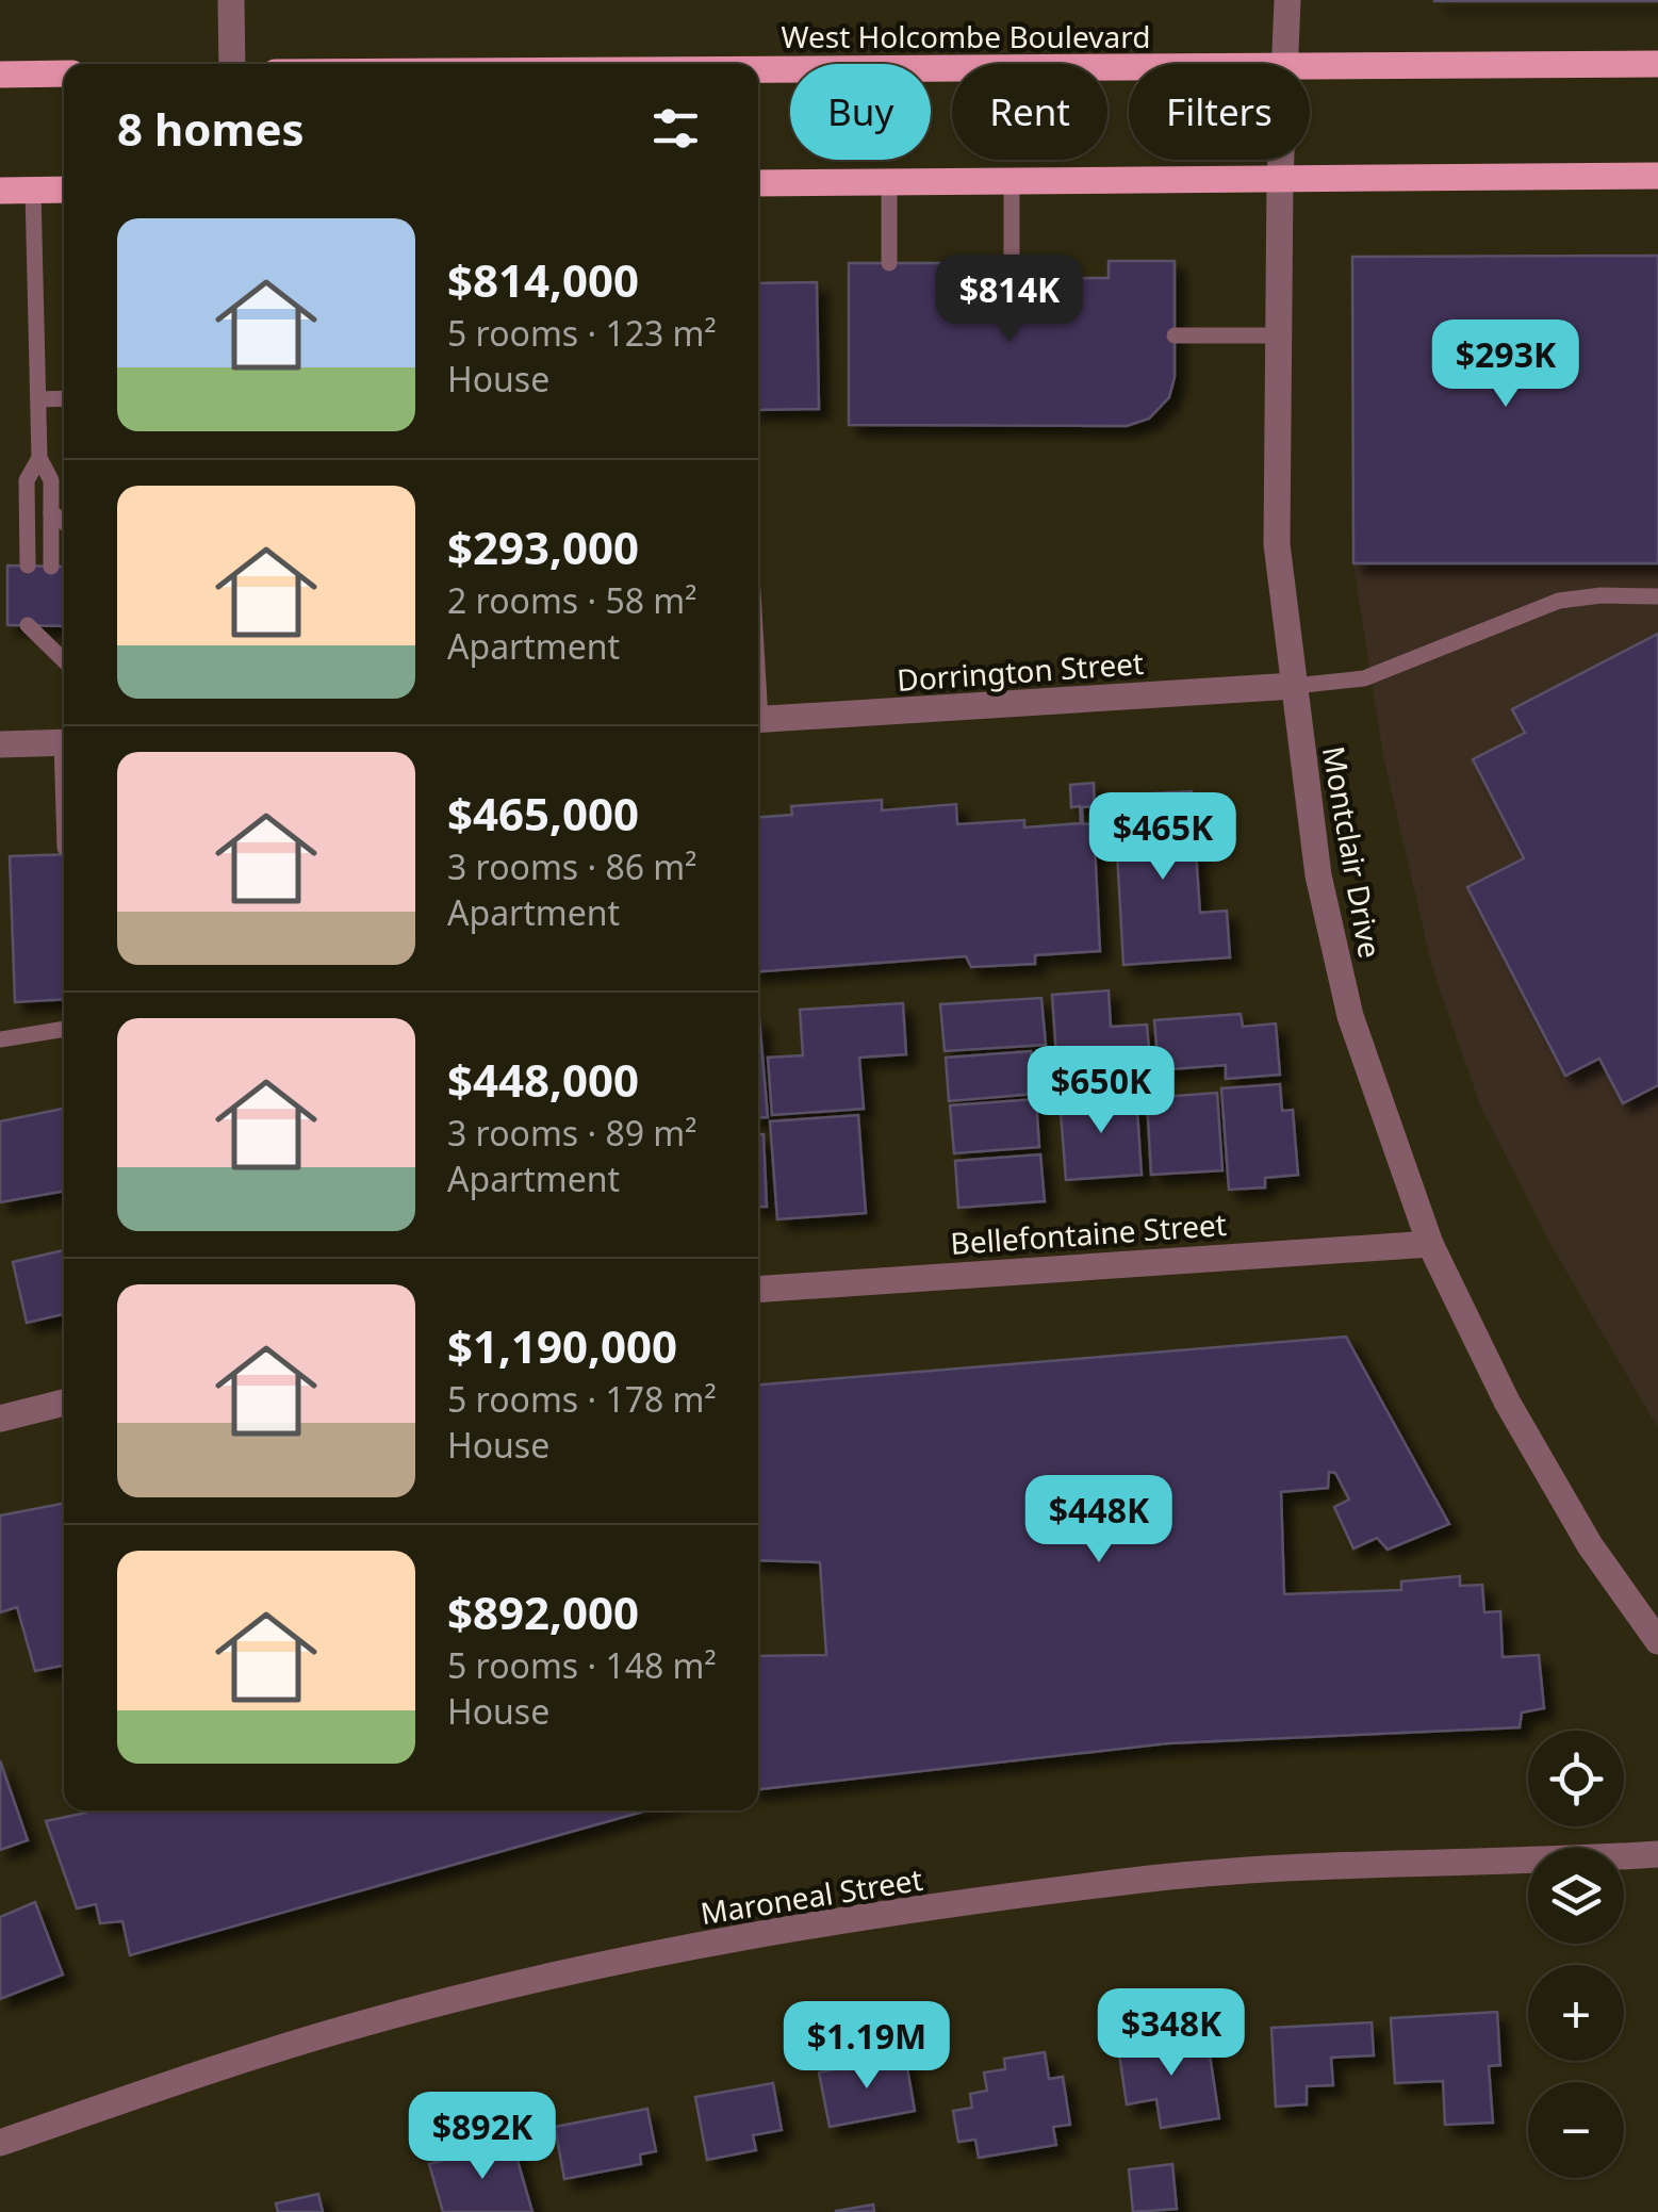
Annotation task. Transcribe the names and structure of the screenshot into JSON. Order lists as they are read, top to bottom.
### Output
{
  "streets": {
    "main road": ["West Holcombe Boulevard"],
    "street": [
      "Dorrington Street",
      "Montclair Drive",
      "Bellefontaine Street",
      "Maroneal Street"
    ]
  },
  "crossings": [
    ["Dorrington Street", "Montclair Drive"],
    ["Montclair Drive", "Bellefontaine Street"]
  ],
  "page": {
    "chip": ["Buy", "Rent", "Filters"],
    "heading": "8 homes",
    "list": [
      {
        "name": "$814,000",
        "note": "5 rooms · 123 m² · House"
      },
      {
        "name": "$293,000",
        "note": "2 rooms · 58 m² · Apartment"
      },
      {
        "name": "$465,000",
        "note": "3 rooms · 86 m² · Apartment"
      },
      {
        "name": "$448,000",
        "note": "3 rooms · 89 m² · Apartment"
      },
      {
        "name": "$1,190,000",
        "note": "5 rooms · 178 m² · House"
      },
      {
        "name": "$892,000",
        "note": "5 rooms · 148 m² · House"
      }
    ],
    "price": [
      "$814K",
      "$293K",
      "$465K",
      "$650K",
      "$448K",
      "$348K",
      "$1.19M",
      "$892K"
    ],
    "map_buttons": ["+", "−"]
  }
}
